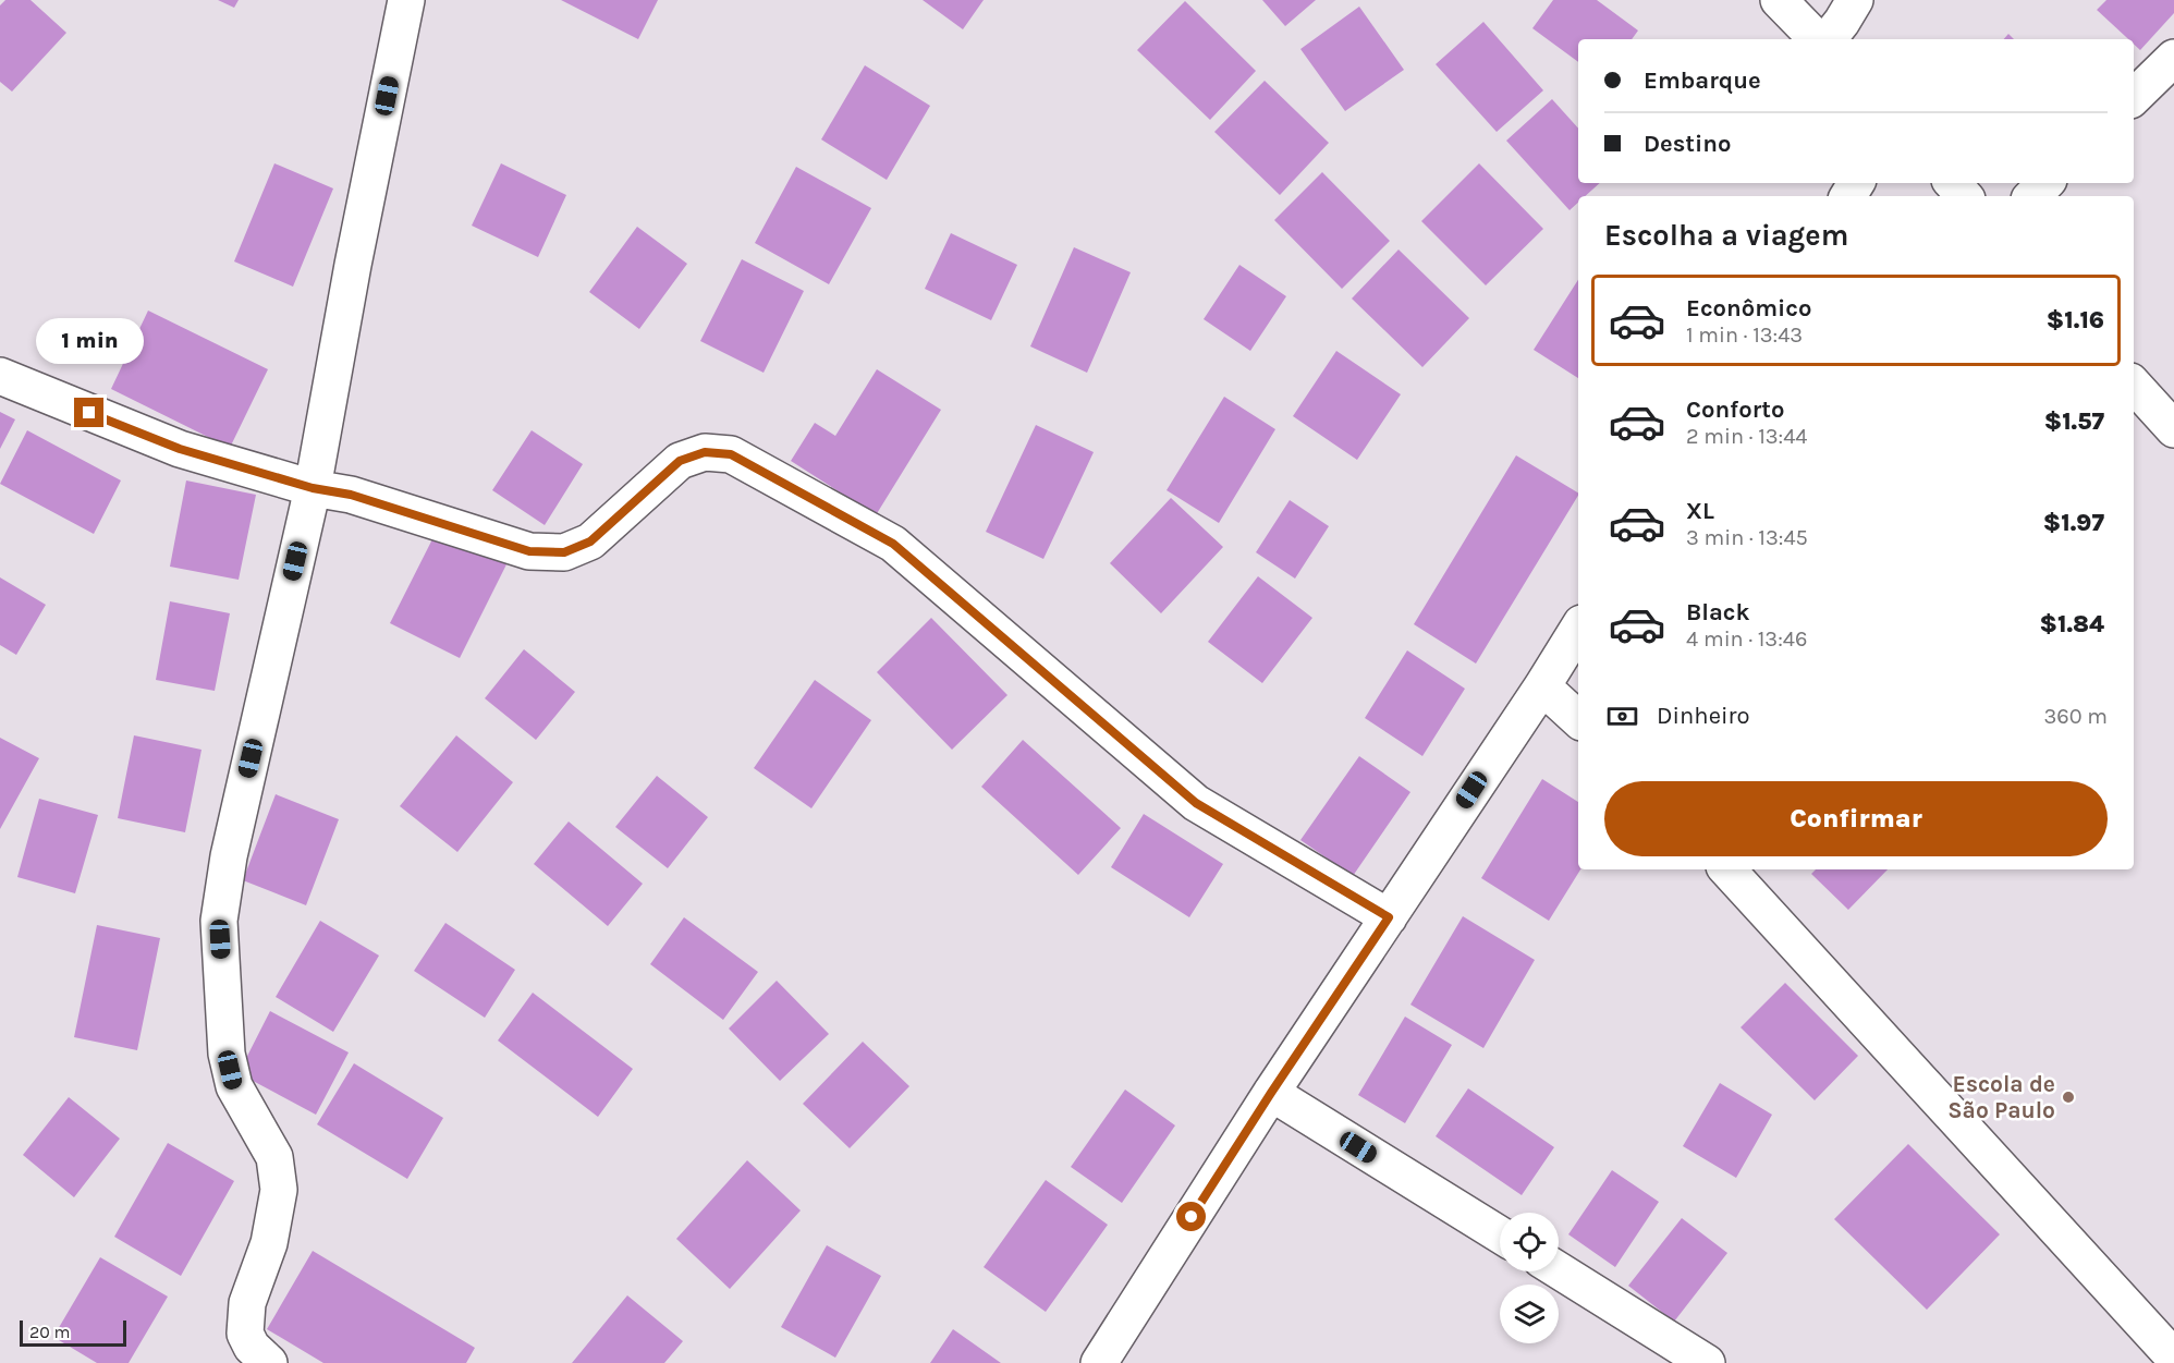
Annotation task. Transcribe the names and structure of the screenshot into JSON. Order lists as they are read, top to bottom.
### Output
{
  "places": ["Escola de São Paulo"],
  "scale_bar": "20 m",
  "page": {
    "banner": ["Embarque", "Destino"],
    "heading": "Escolha a viagem",
    "list": [
      {
        "name": "Econômico",
        "note": "1 min · 13:43",
        "value": "$1.16"
      },
      {
        "name": "Conforto",
        "note": "2 min · 13:44",
        "value": "$1.57"
      },
      {
        "name": "XL",
        "note": "3 min · 13:45",
        "value": "$1.97"
      },
      {
        "name": "Black",
        "note": "4 min · 13:46",
        "value": "$1.84"
      }
    ],
    "bubble": "1 min",
    "pay": ["Dinheiro", "360 m"],
    "buttons": "Confirmar",
    "scale": "20 m"
  }
}
